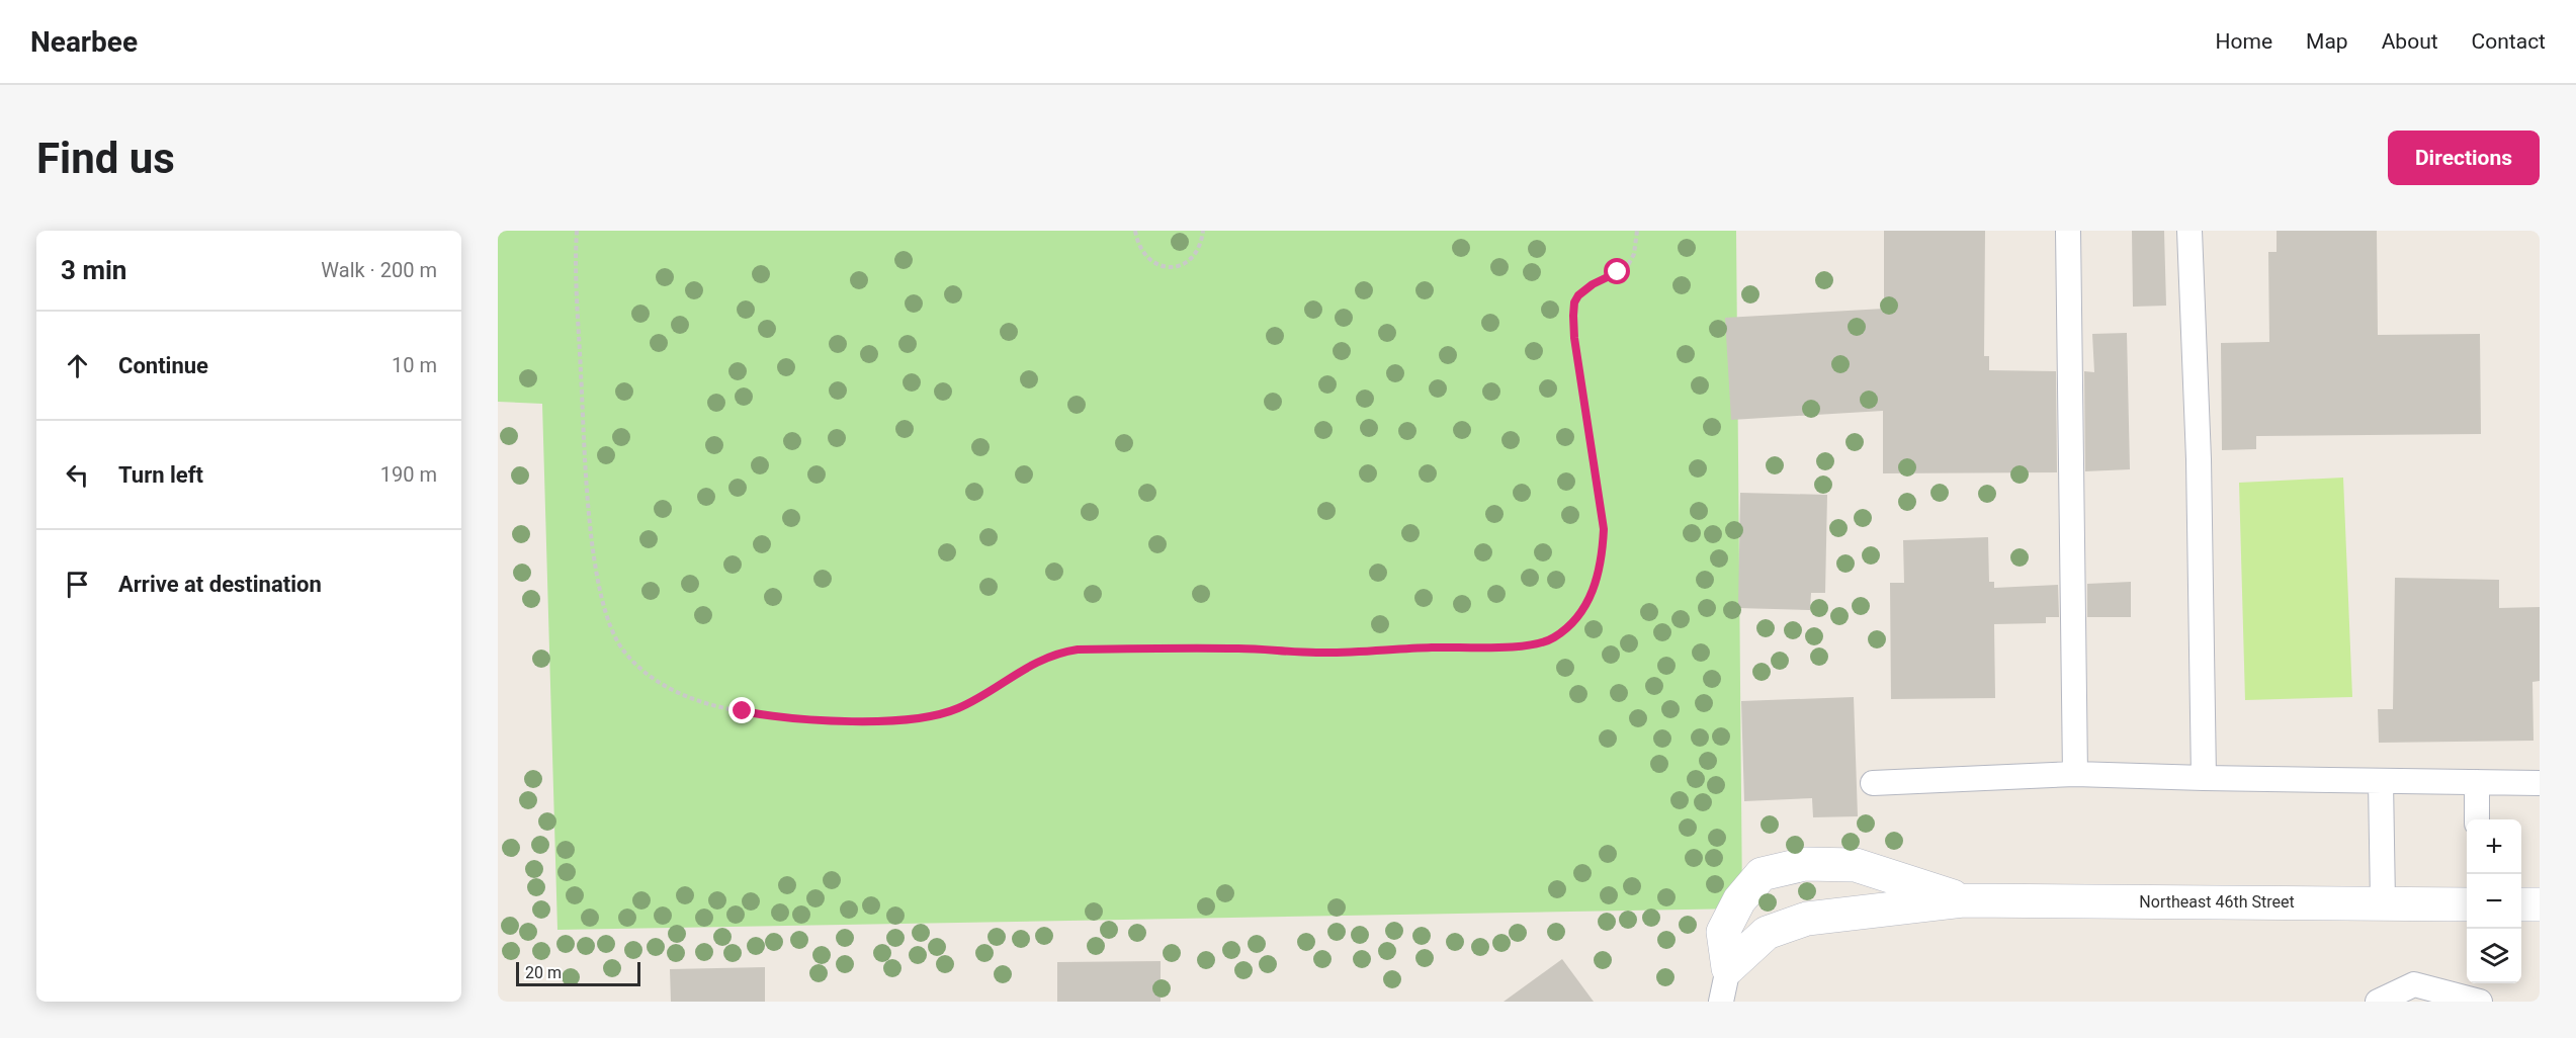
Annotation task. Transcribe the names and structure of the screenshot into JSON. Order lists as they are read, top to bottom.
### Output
{
  "streets": {
    "street": ["Northeast 46th Street"]
  },
  "scale_bar": "20 m",
  "page": {
    "header": "Nearbee",
    "nav": [
      "Home",
      "Map",
      "About",
      "Contact"
    ],
    "buttons": "Directions",
    "title": "Find us",
    "heading": ["3 min", "Walk · 200 m"],
    "list": [
      ["Continue", "10 m"],
      ["Turn left", "190 m"],
      "Arrive at destination"
    ],
    "map_buttons": ["+", "−"],
    "scale": "20 m"
  }
}
